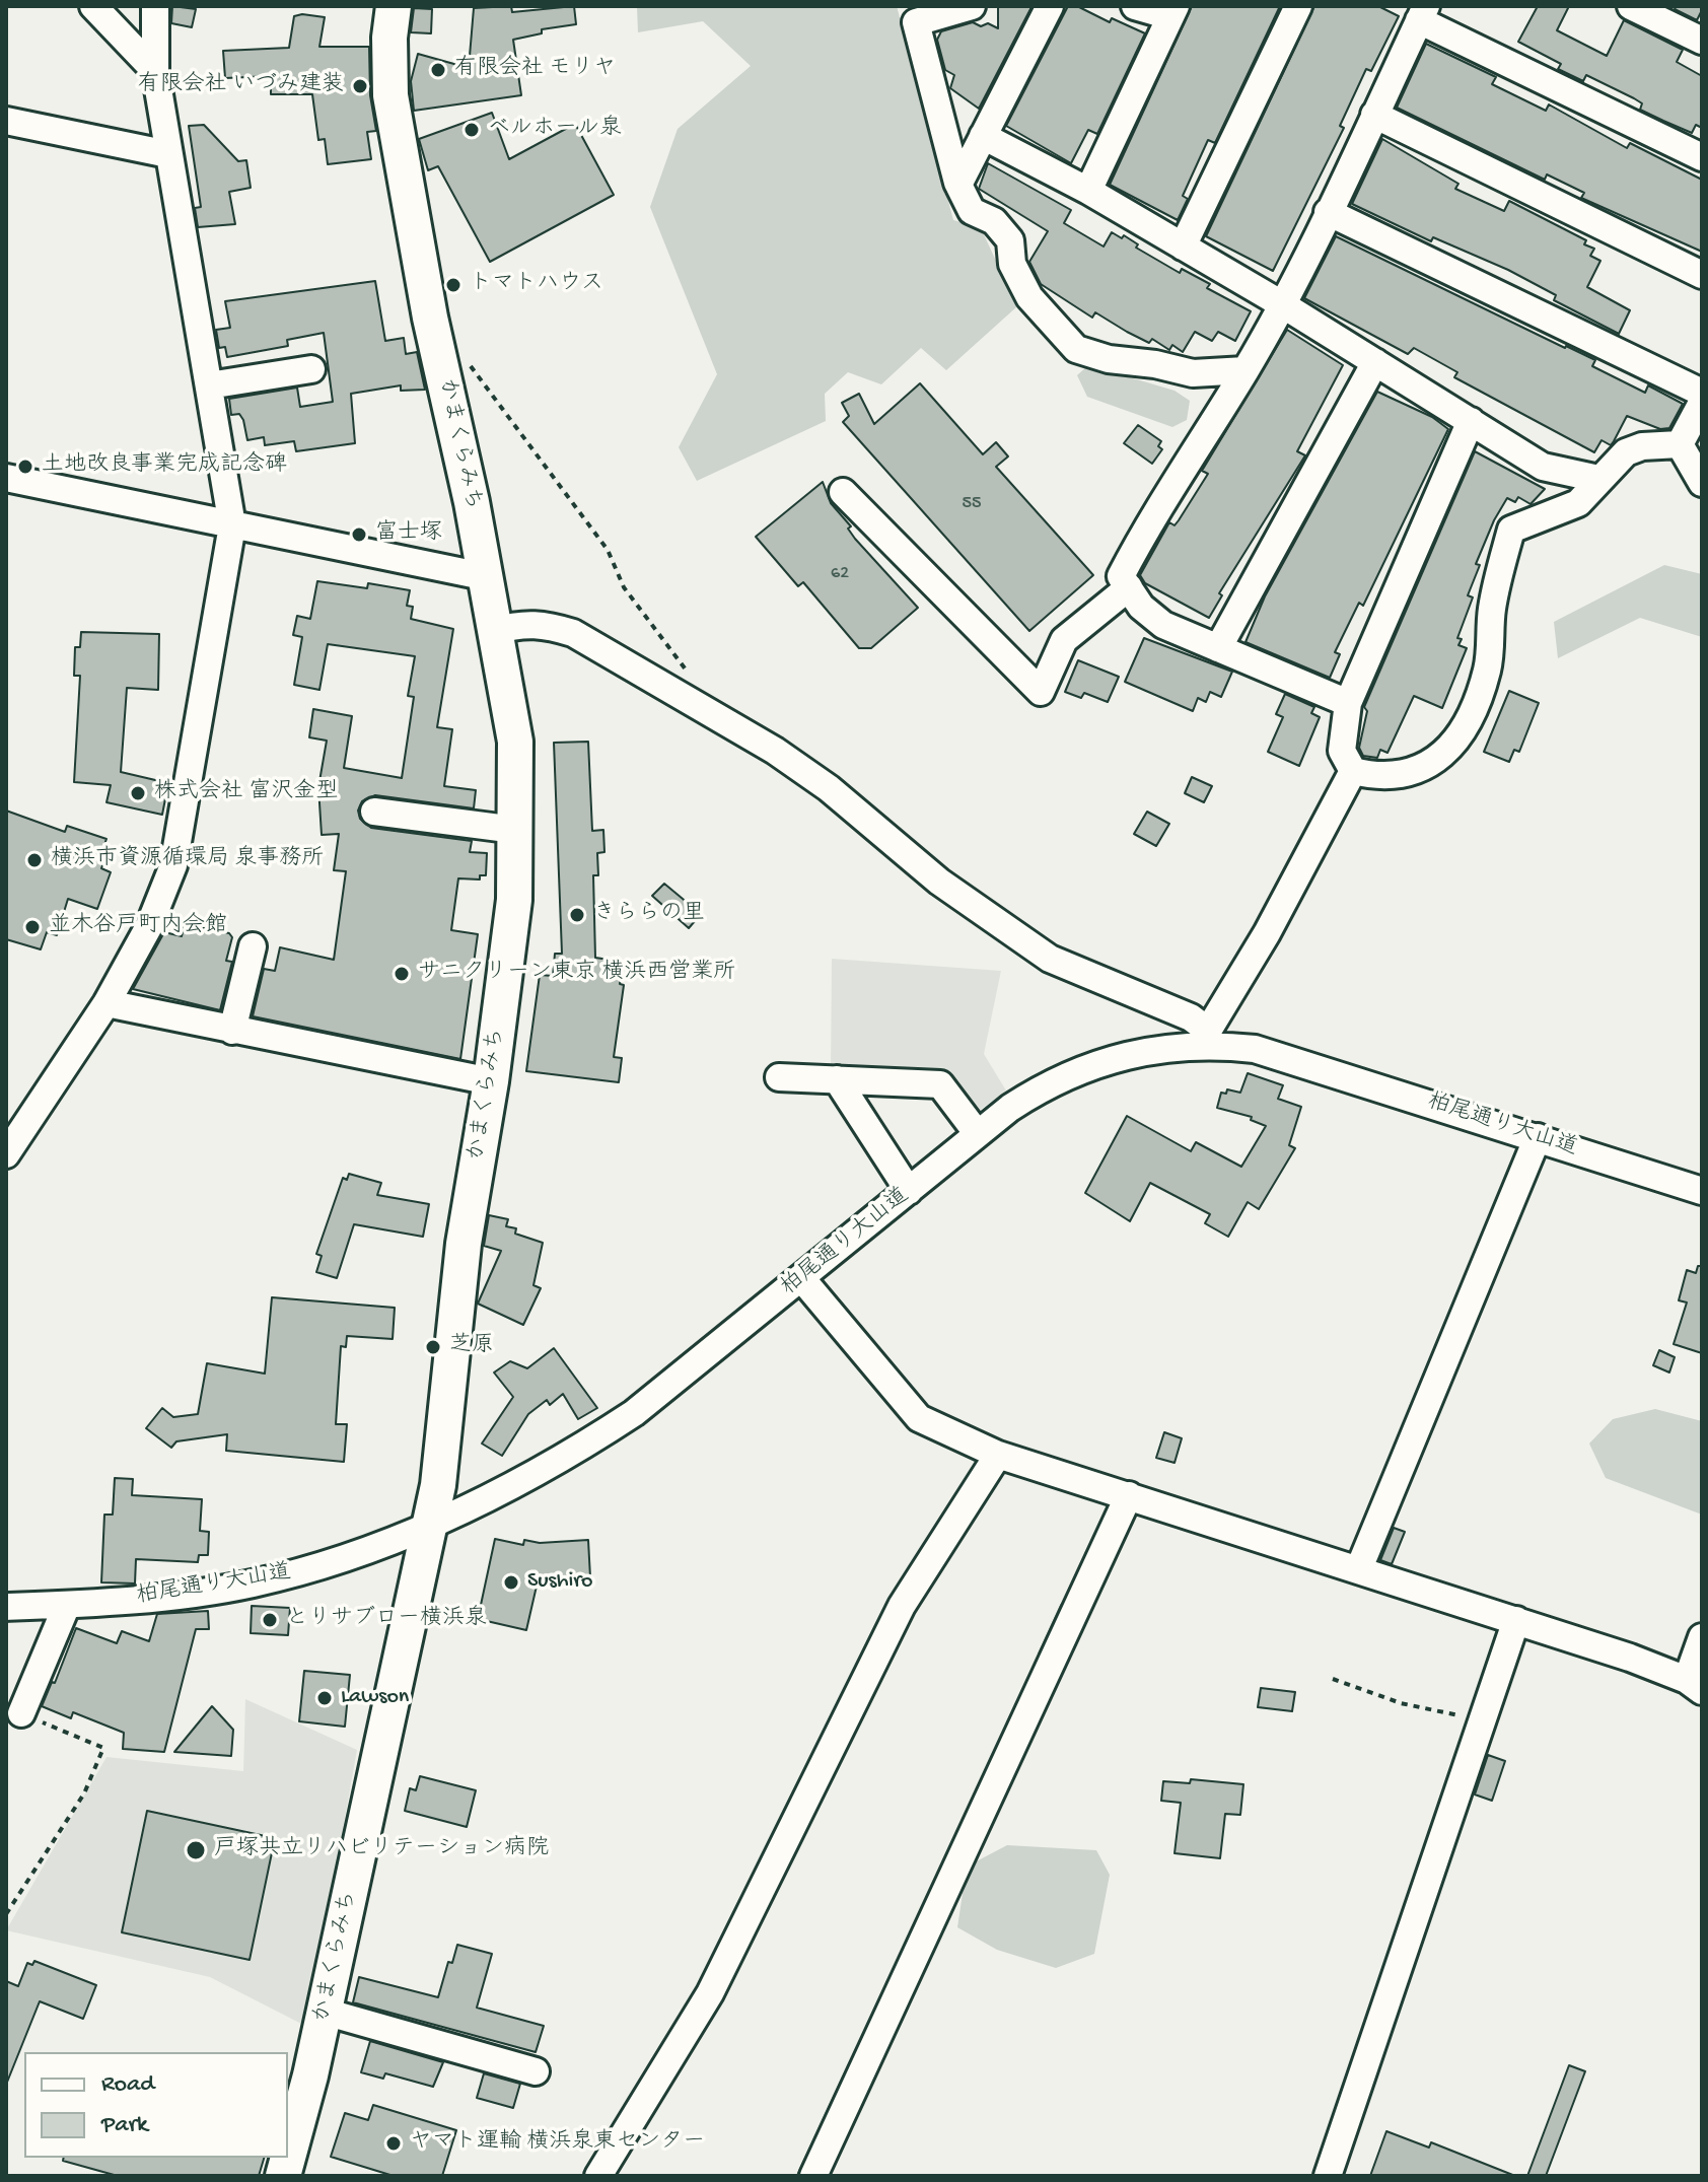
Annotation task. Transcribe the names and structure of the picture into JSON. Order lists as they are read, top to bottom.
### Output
{
  "streets": {
    "main road": ["かまくらみち"],
    "street": ["柏尾通り大山道"]
  },
  "crossings": [
    ["かまくらみち", "柏尾通り大山道"]
  ],
  "places": [
    "有限会社 モリヤ",
    "有限会社 いづみ建装",
    "ベルホール泉",
    "トマトハウス",
    "土地改良事業完成記念碑",
    "富士塚",
    "株式会社 富沢金型",
    "横浜市資源循環局 泉事務所",
    "きららの里",
    "並木谷戸町内会館",
    "サニクリーン東京 横浜西営業所",
    "芝原",
    "Sushiro",
    "とりサブロー横浜泉",
    "Lawson",
    "戸塚共立リハビリテーション病院",
    "ヤマト運輸 横浜泉東センター"
  ],
  "house_numbers": ["55", "62"],
  "legend": ["Road", "Park"]
}
